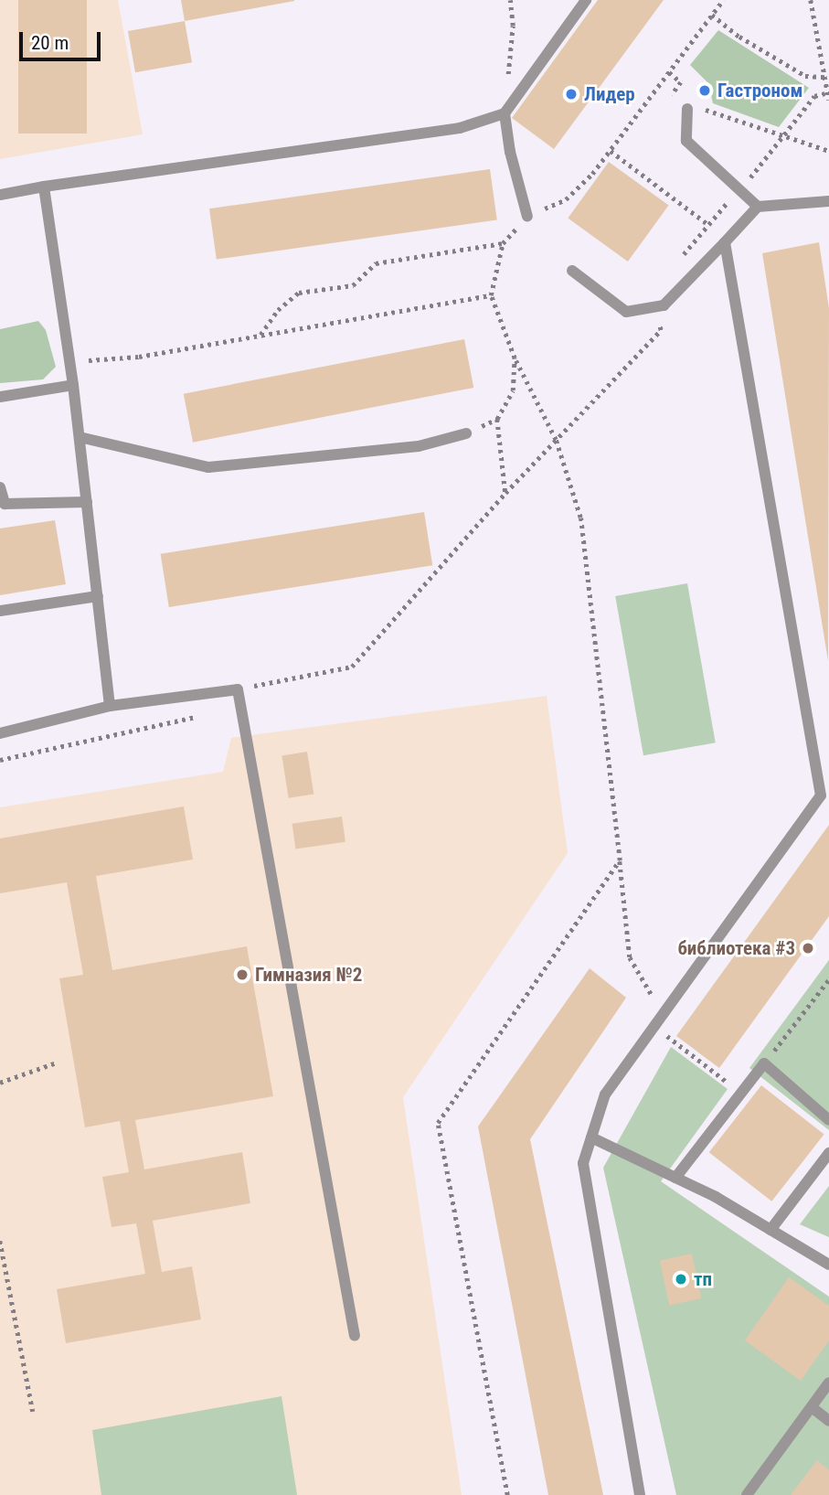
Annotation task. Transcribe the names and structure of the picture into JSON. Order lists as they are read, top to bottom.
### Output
{
  "places": [
    "Гастроном",
    "Лидер",
    "библиотека #3",
    "Гимназия №2",
    "тп"
  ],
  "scale_bar": "20 m"
}
